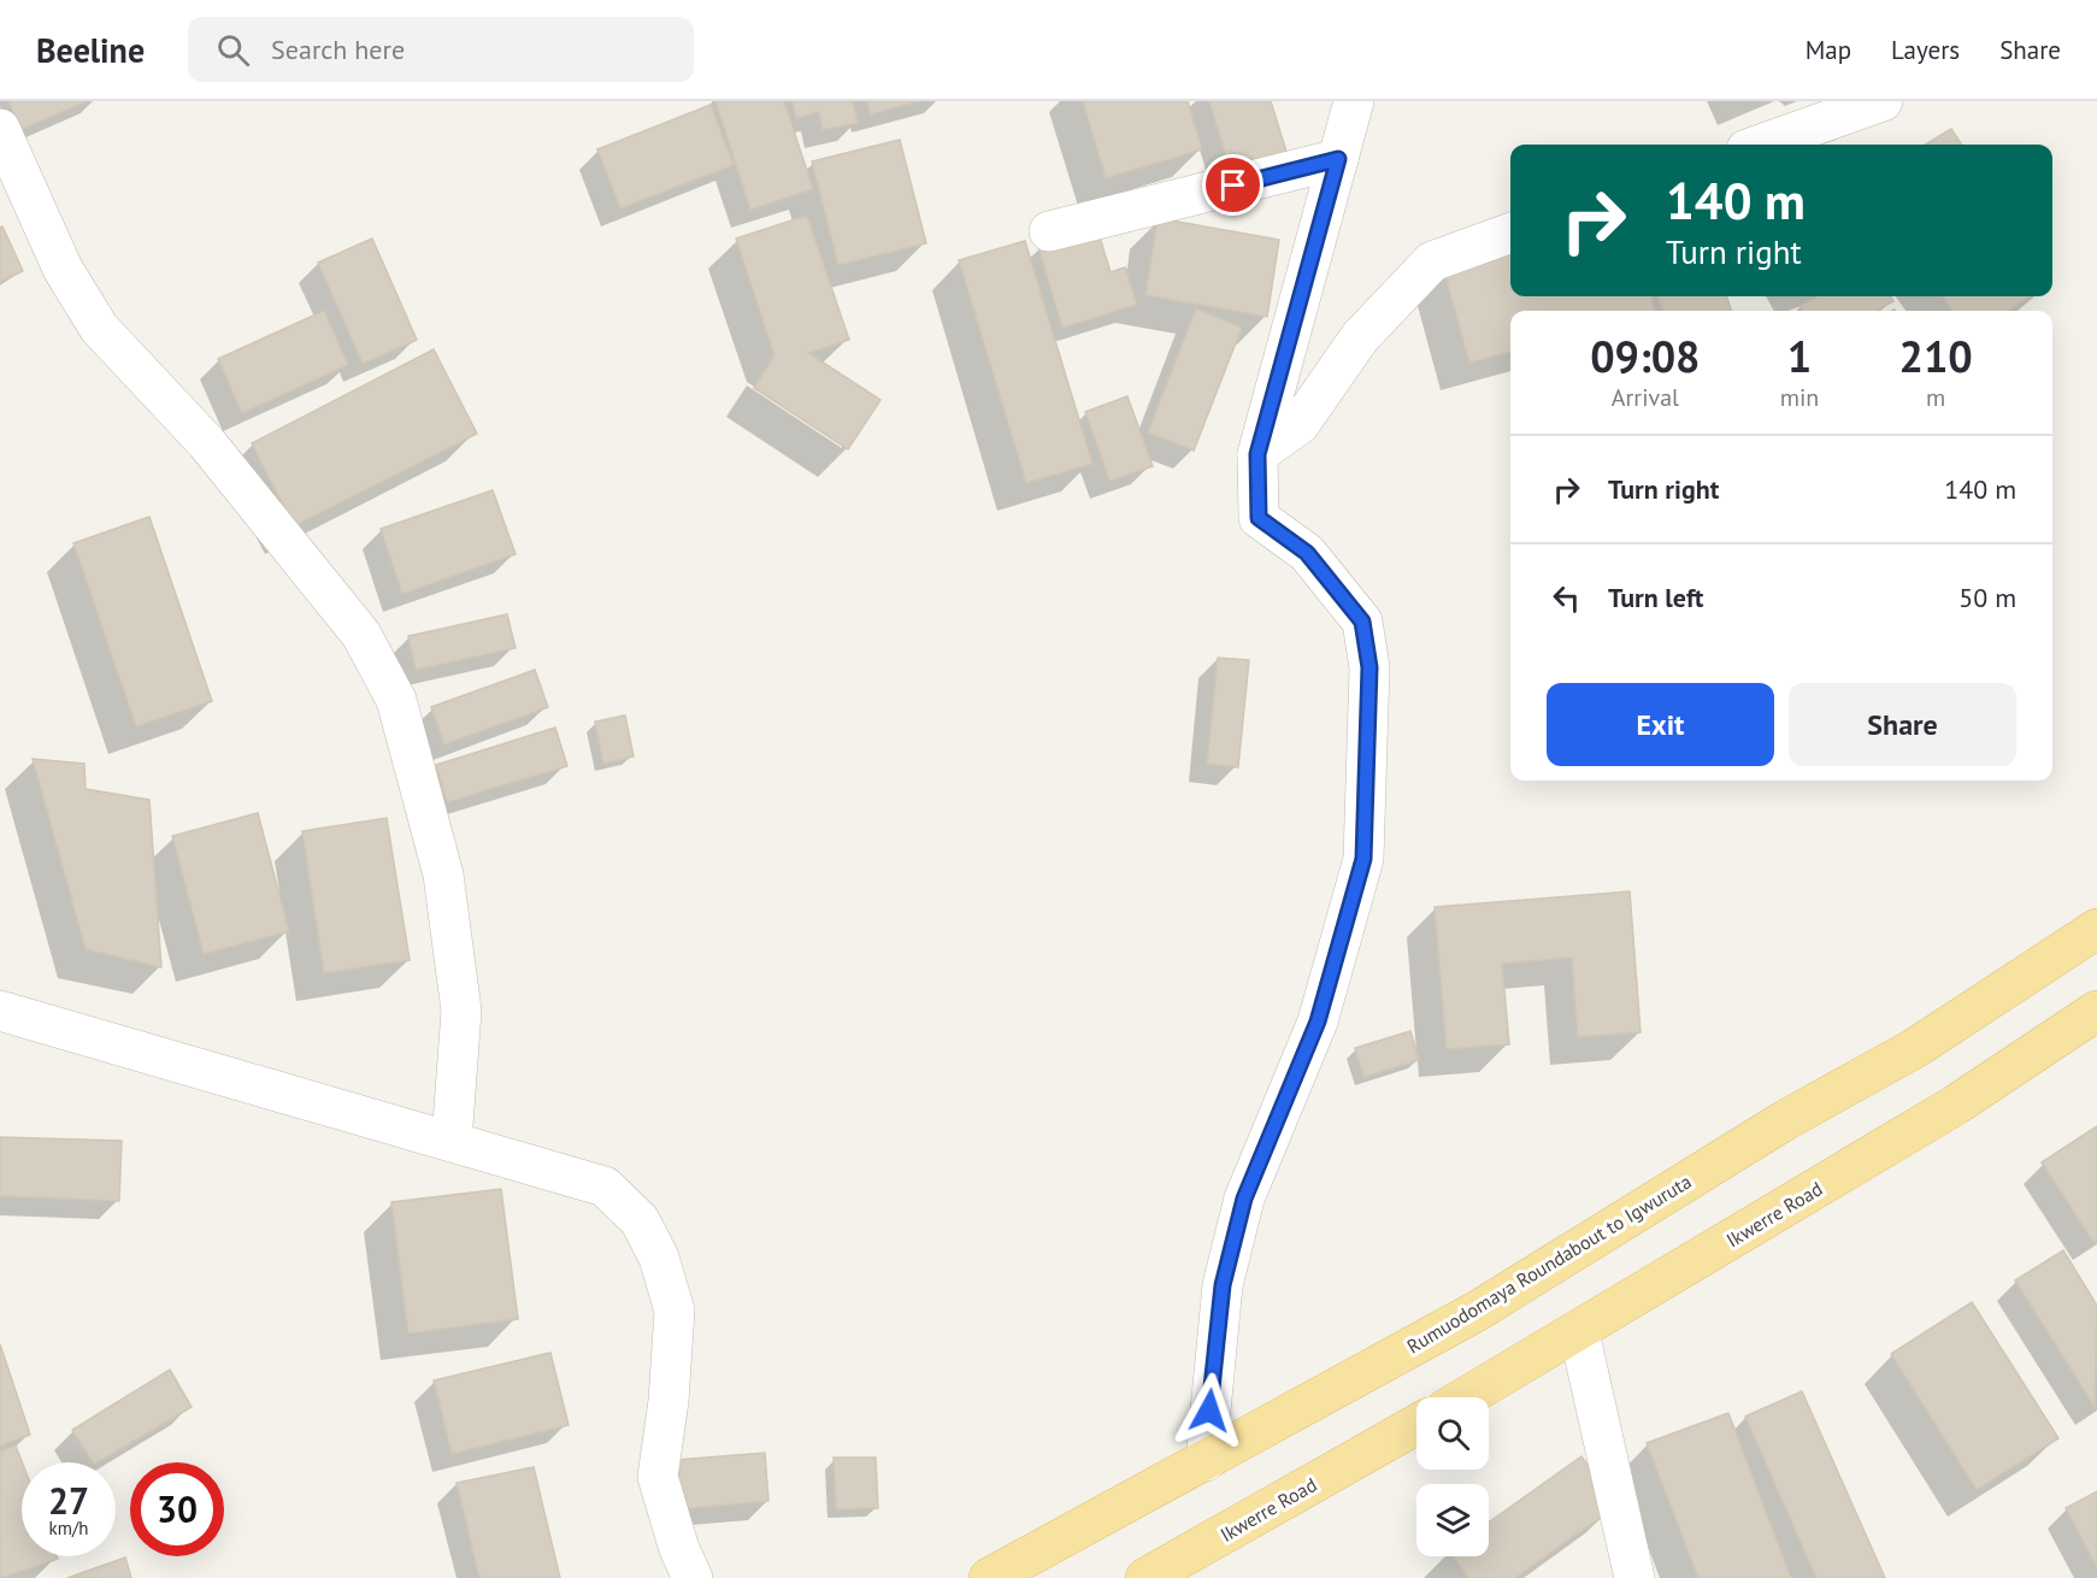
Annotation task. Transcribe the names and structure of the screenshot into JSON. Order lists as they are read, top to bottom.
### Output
{
  "streets": {
    "main road": ["Ikwerre Road", "Rumuodomaya Roundabout to Igwuruta"]
  },
  "page": {
    "header": "Beeline",
    "search": "Search here",
    "nav": ["Map", "Layers", "Share"],
    "turn": ["140 m", "Turn right"],
    "eta": [
      "09:08",
      "Arrival",
      "1",
      "min",
      "210",
      "m"
    ],
    "list": [
      {
        "name": "Turn right",
        "value": "140 m"
      },
      {
        "name": "Turn left",
        "value": "50 m"
      }
    ],
    "buttons": ["Exit", "Share"],
    "speed": "27 km/h",
    "limit": "30"
  }
}
